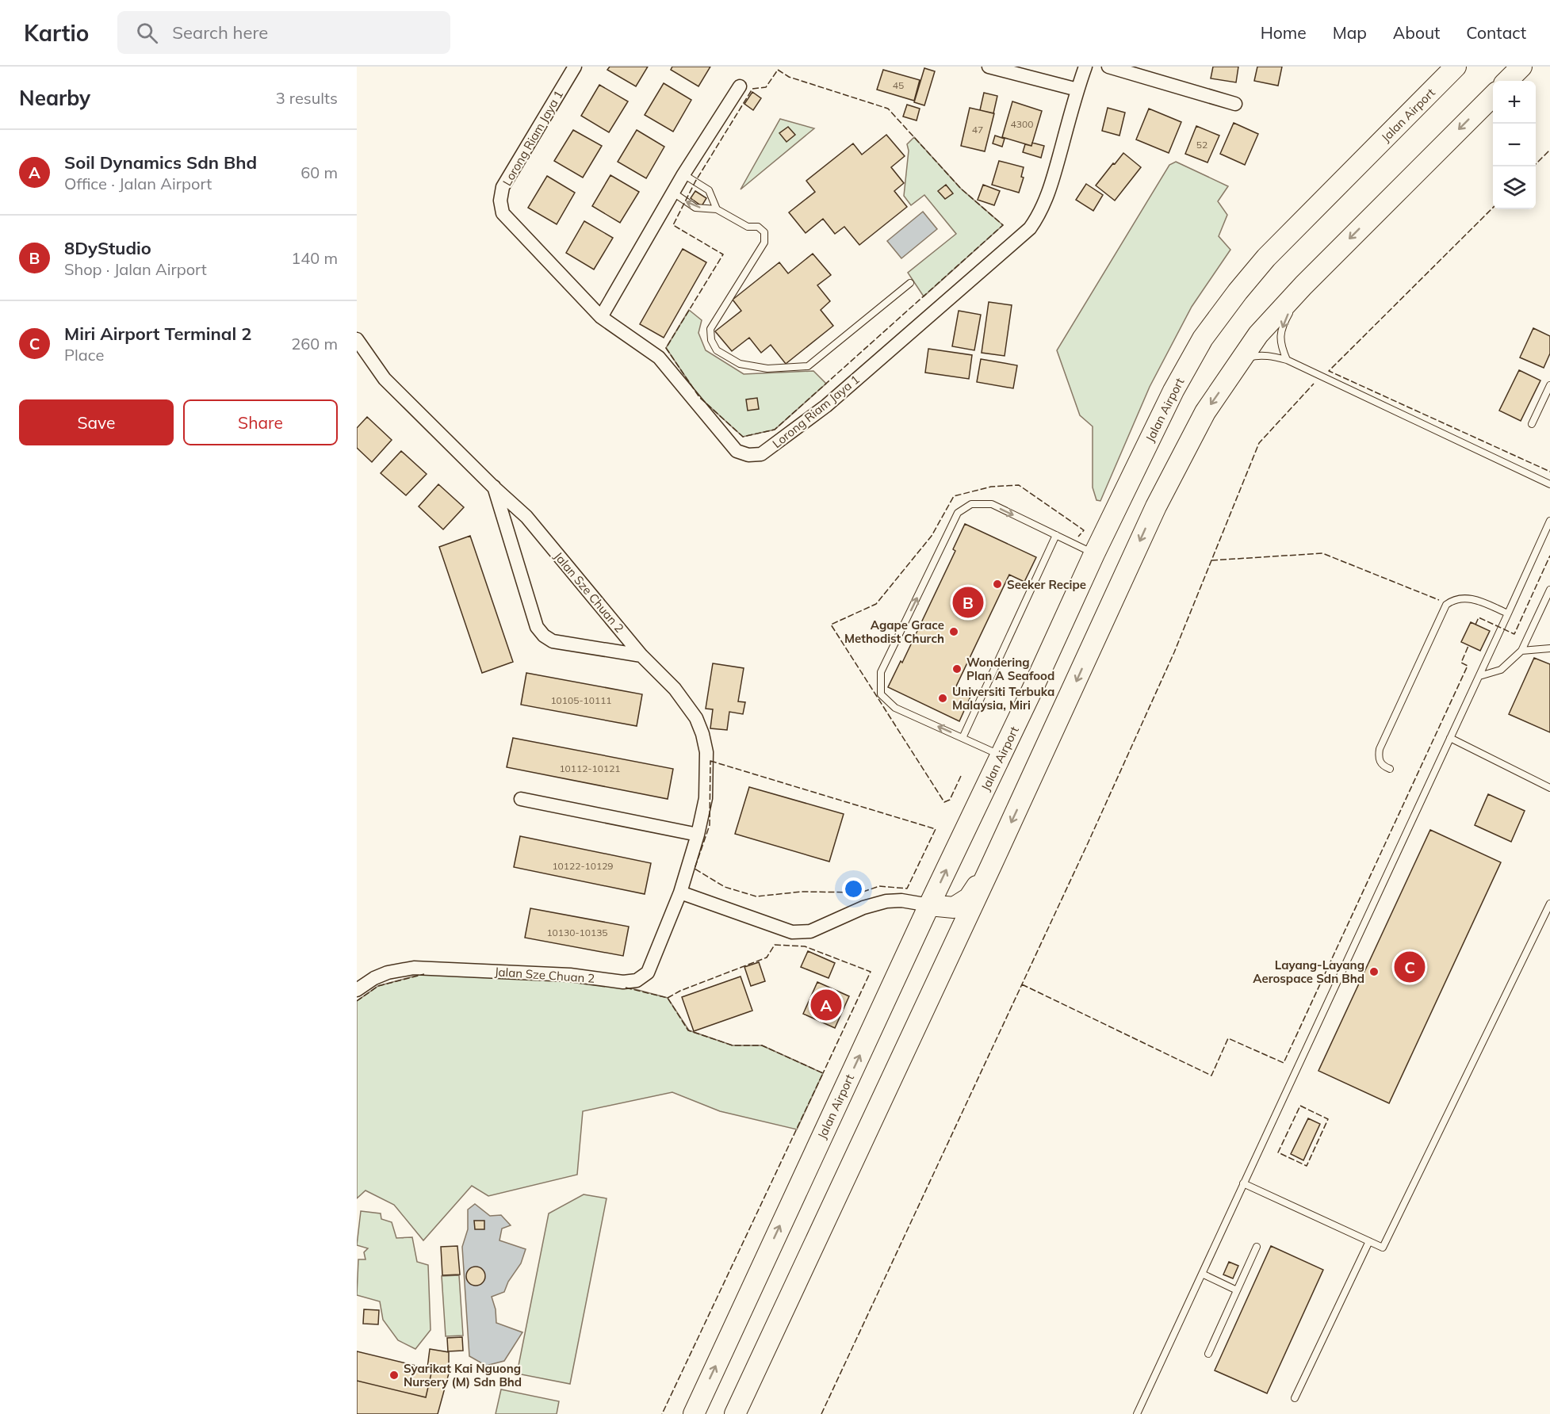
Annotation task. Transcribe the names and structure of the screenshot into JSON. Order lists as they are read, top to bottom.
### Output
{
  "streets": {
    "main road": ["Jalan Airport"],
    "street": ["Lorong Riam Jaya 1", "Jalan Sze Chuan 2"]
  },
  "places": [
    "Seeker Recipe",
    "Agape Grace Methodist Church",
    "Wondering Plan A Seafood",
    "Universiti Terbuka Malaysia, Miri",
    "Layang-Layang Aerospace Sdn Bhd",
    "Syarikat Kai Nguong Nursery (M) Sdn Bhd"
  ],
  "house_numbers": [
    "45",
    "4300",
    "47",
    "52",
    "10105-10111",
    "10112-10121",
    "10122-10129",
    "10130-10135"
  ],
  "page": {
    "header": "Kartio",
    "search": "Search here",
    "nav": [
      "Home",
      "Map",
      "About",
      "Contact"
    ],
    "heading": ["Nearby", "3 results"],
    "map_buttons": ["+", "−"],
    "list": [
      {
        "mark": "A",
        "name": "Soil Dynamics Sdn Bhd",
        "note": "Office · Jalan Airport",
        "value": "60 m"
      },
      {
        "mark": "B",
        "name": "8DyStudio",
        "note": "Shop · Jalan Airport",
        "value": "140 m"
      },
      {
        "mark": "C",
        "name": "Miri Airport Terminal 2",
        "note": "Place",
        "value": "260 m"
      }
    ],
    "buttons": ["Save", "Share"],
    "pins": ["B", "C", "A"]
  }
}
